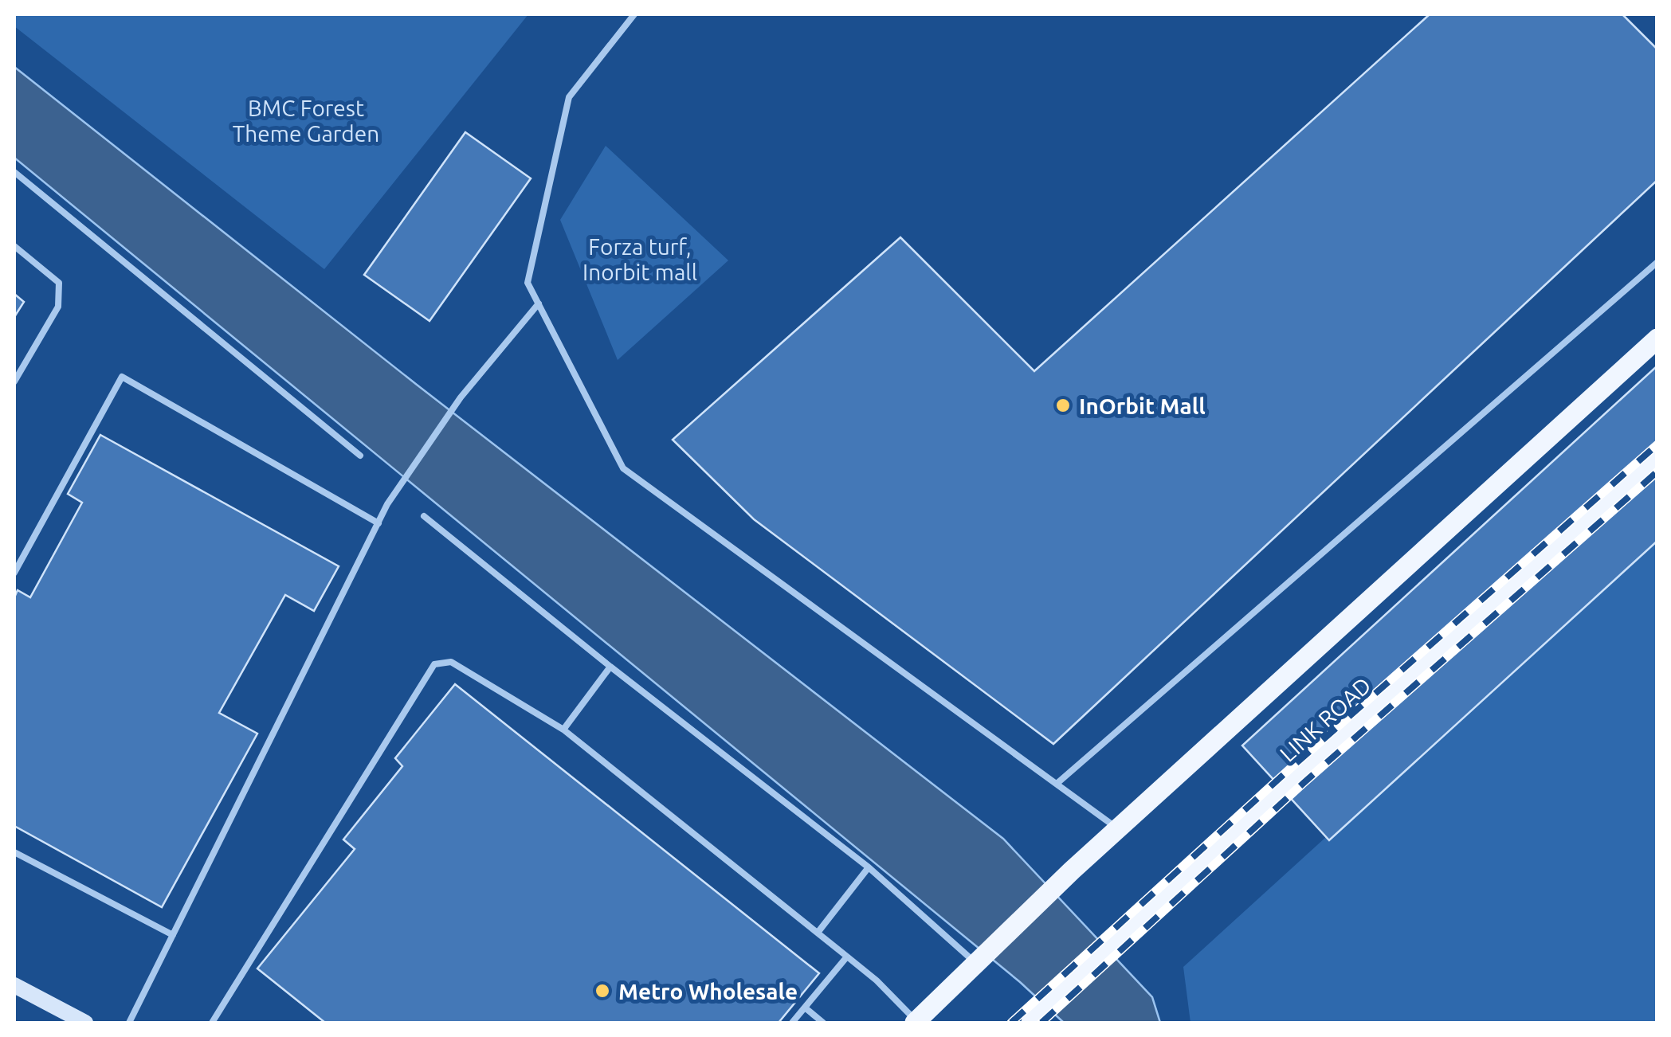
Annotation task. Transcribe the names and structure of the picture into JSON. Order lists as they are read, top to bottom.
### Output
{
  "streets": {
    "main road": ["LINK ROAD"]
  },
  "parks": ["BMC Forest Theme Garden", "Forza turf, Inorbit mall"],
  "places": ["InOrbit Mall", "Metro Wholesale"]
}
